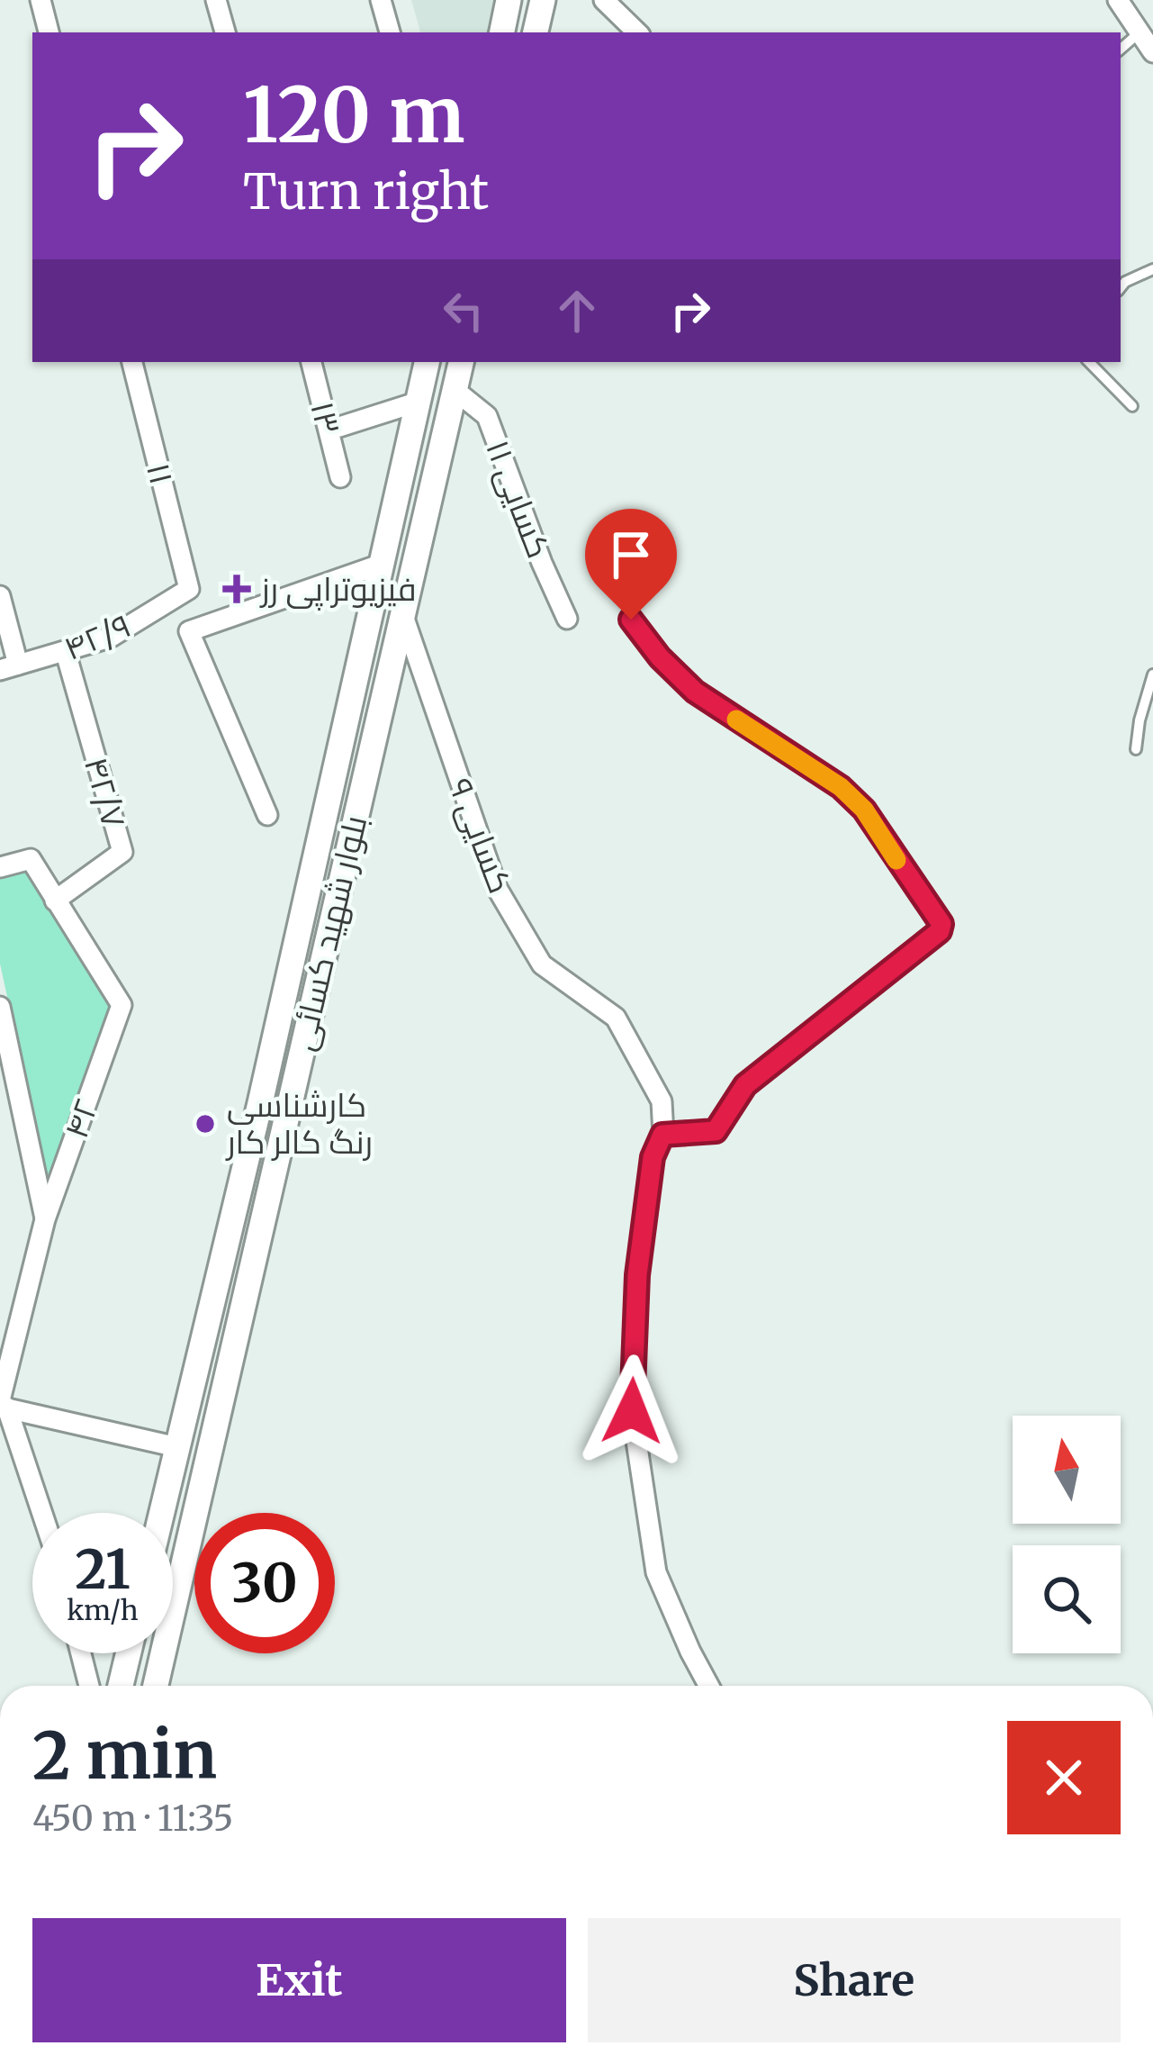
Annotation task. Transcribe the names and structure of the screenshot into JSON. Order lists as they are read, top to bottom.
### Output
{
  "streets": {
    "main road": ["بلوار شهید کسائی"],
    "street": [
      "۱۳",
      "۱۱",
      "۱۱ کسایی",
      "۴۲/۹",
      "۴۲/۷",
      "۹ کسایی",
      "۴۲"
    ]
  },
  "crossings": [
    ["۱۱", "۴۲/۹"],
    ["۱۱ کسایی", "بلوار شهید کسائی"],
    ["۴۲/۹", "۴۲/۷"],
    ["۴۲/۷", "۴۲"],
    ["۹ کسایی", "بلوار شهید کسائی"]
  ],
  "places": {
    "health": ["فیزیوتراپی رز"],
    "other": ["کارشناسی رنگ کالر کار"]
  },
  "north": "top",
  "page": {
    "turn": ["120 m", "Turn right"],
    "speed": "21 km/h",
    "limit": "30",
    "heading": ["2 min", "450 m · 11:35"],
    "buttons": ["Exit", "Share"]
  }
}
